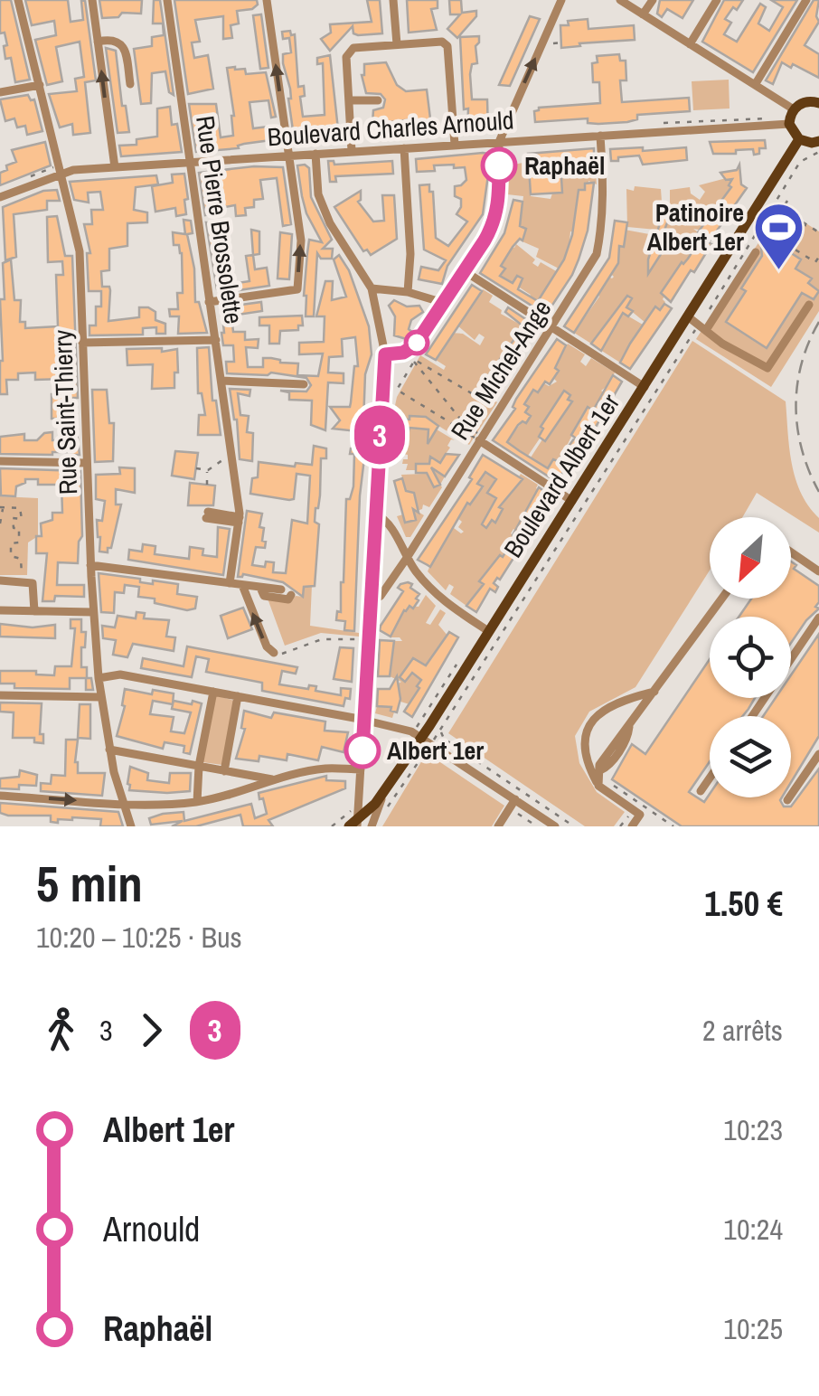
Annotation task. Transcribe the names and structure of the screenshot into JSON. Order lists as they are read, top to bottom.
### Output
{
  "streets": {
    "main road": ["Boulevard Albert 1er"],
    "street": [
      "Boulevard Charles Arnould",
      "Rue Pierre Brossolette",
      "Rue Michel-Ange",
      "Rue Saint-Thierry"
    ]
  },
  "crossings": [
    ["Boulevard Charles Arnould", "Rue Pierre Brossolette"],
    ["Boulevard Charles Arnould", "Rue Michel-Ange"],
    ["Boulevard Charles Arnould", "Rue Saint-Thierry"]
  ],
  "places": {
    "other": ["Raphaël", "Albert 1er"],
    "sports": ["Patinoire Albert 1er"]
  },
  "lines": ["bus line 3"],
  "north": "bottom left",
  "page": {
    "on_map": "3",
    "heading": ["5 min", "10:20 – 10:25 · Bus", "1.50 €"],
    "legs": ["3", "3", "2 arrêts"],
    "list": [
      {
        "name": "Albert 1er",
        "value": "10:23"
      },
      {
        "name": "Arnould",
        "value": "10:24"
      },
      {
        "name": "Raphaël",
        "value": "10:25"
      }
    ]
  }
}
